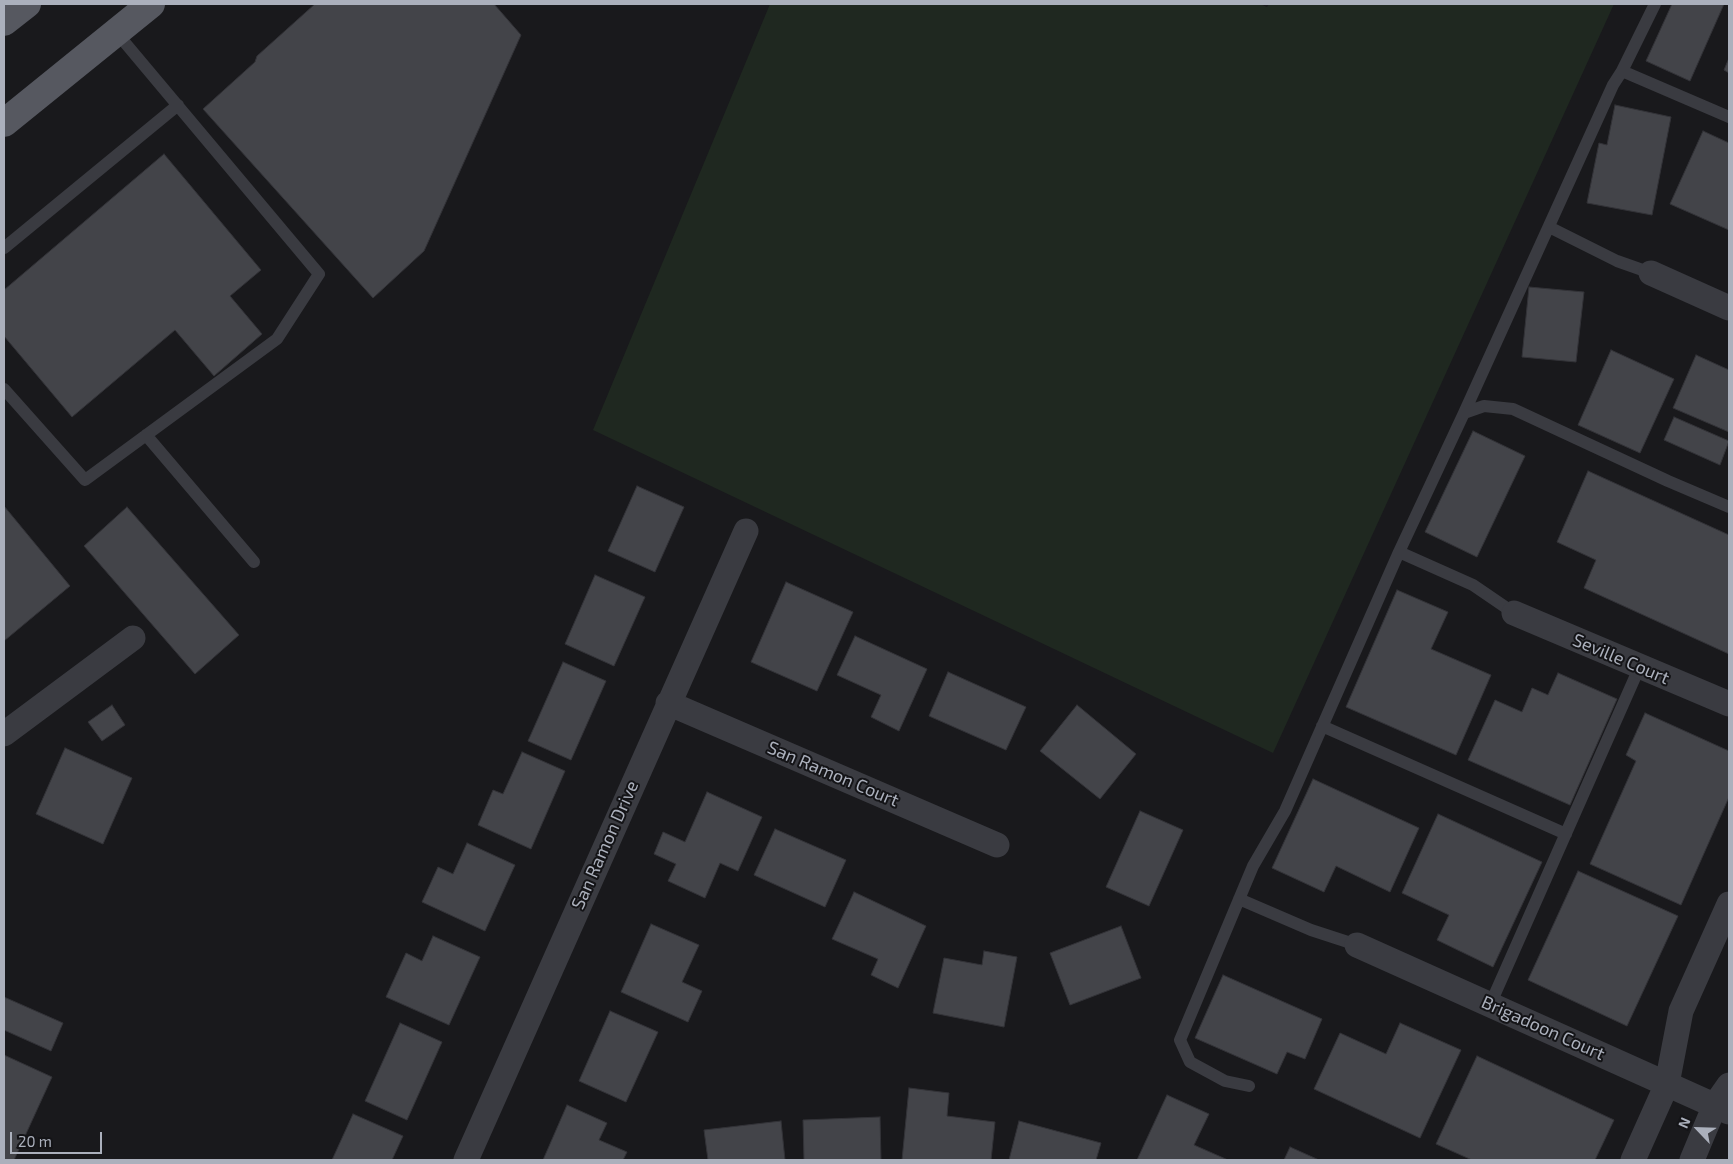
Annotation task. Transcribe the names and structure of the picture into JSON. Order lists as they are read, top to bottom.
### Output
{
  "streets": {
    "street": [
      "Seville Court",
      "San Ramon Court",
      "San Ramon Drive",
      "Brigadoon Court"
    ]
  },
  "crossings": [
    ["San Ramon Court", "San Ramon Drive"]
  ],
  "scale_bar": "20 m",
  "north": "top left"
}
